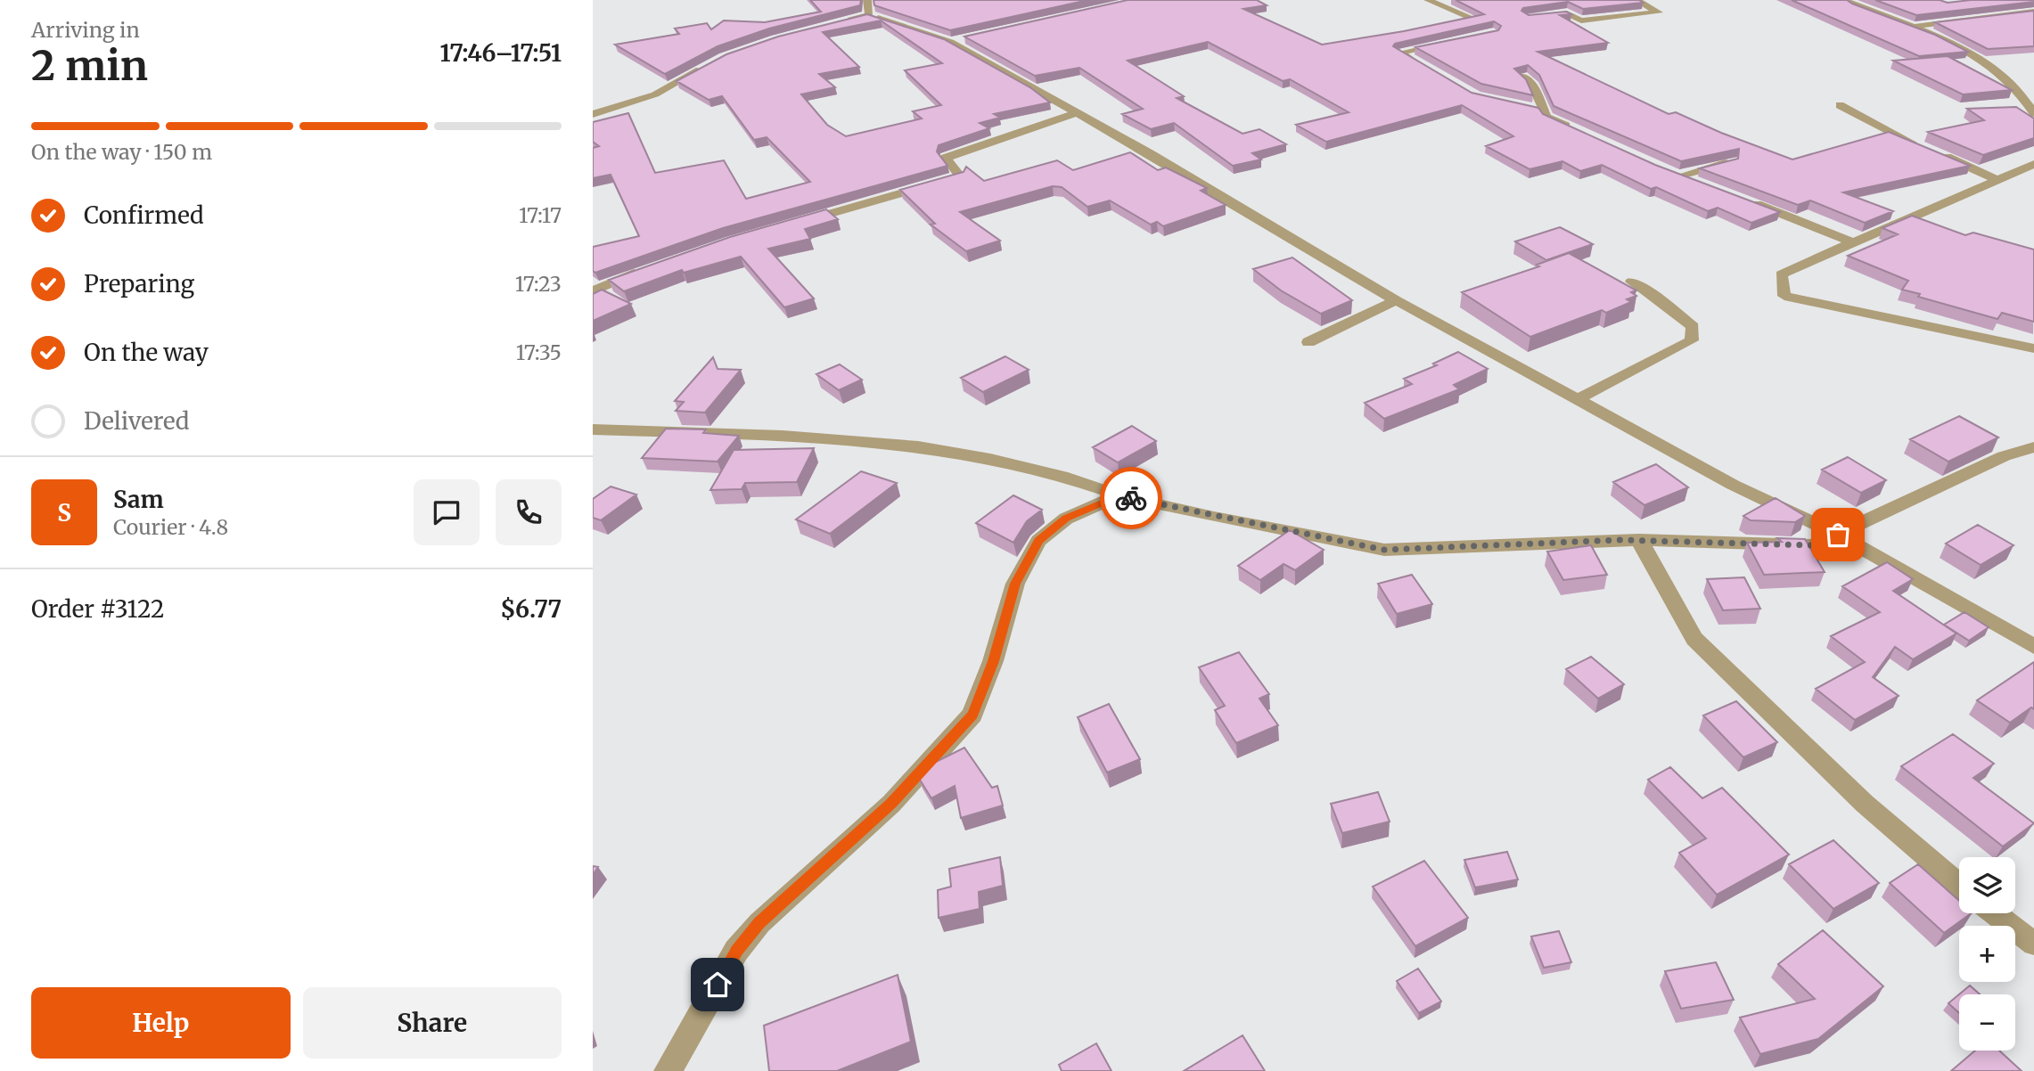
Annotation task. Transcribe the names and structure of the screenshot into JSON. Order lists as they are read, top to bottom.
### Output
{
  "page": {
    "heading": ["2 min", "Arriving in", "17:46–17:51"],
    "panel": [
      "Sam",
      "Courier · 4.8",
      "Order #3122",
      "$6.77"
    ],
    "bar": "On the way · 150 m",
    "list": [
      ["Confirmed", "17:17"],
      ["Preparing", "17:23"],
      ["On the way", "17:35"],
      "Delivered"
    ],
    "round": "S",
    "map_buttons": ["+", "−"],
    "buttons": ["Help", "Share"]
  }
}
